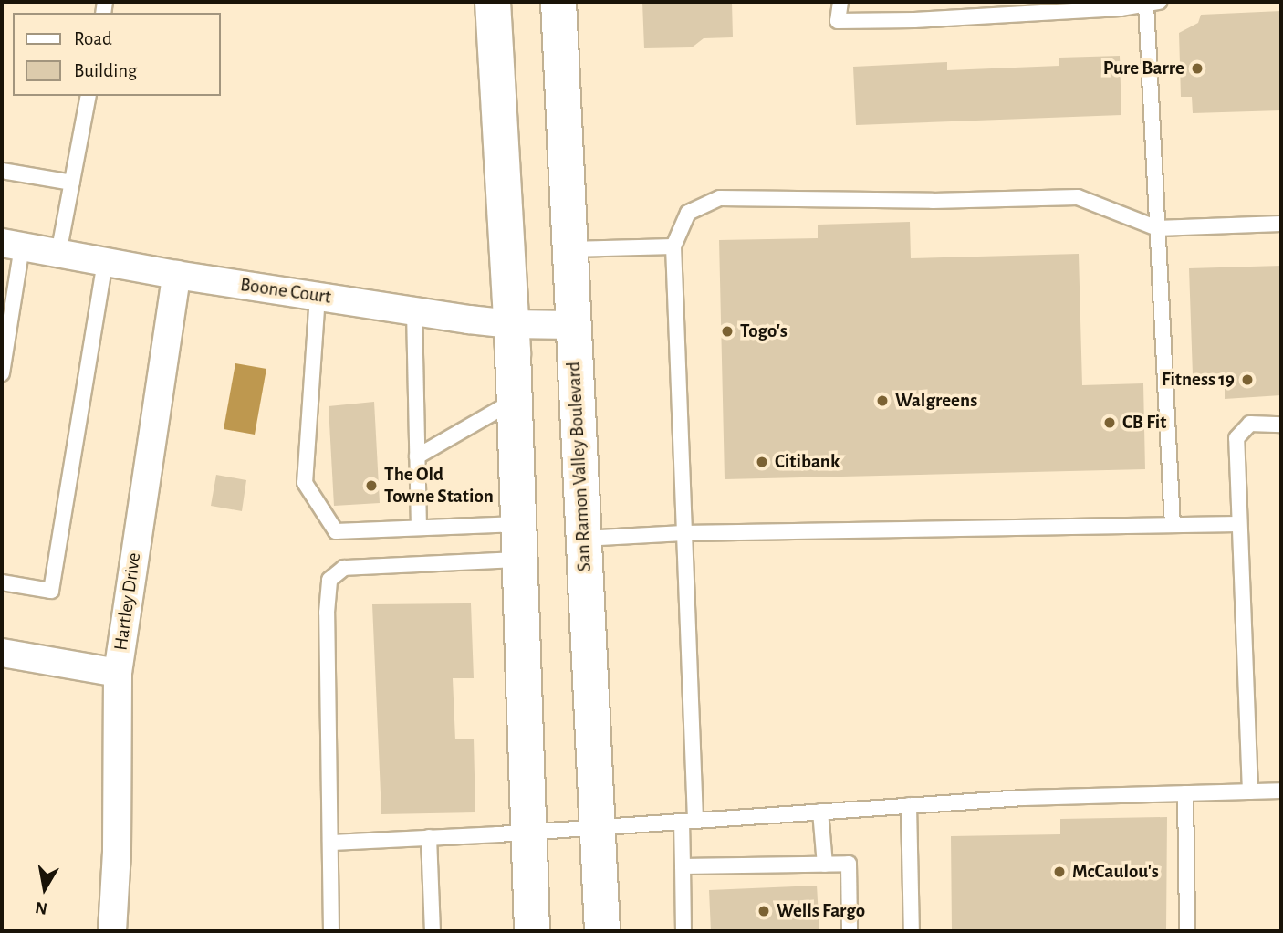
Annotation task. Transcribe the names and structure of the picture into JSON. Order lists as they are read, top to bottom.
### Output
{
  "streets": {
    "main road": ["San Ramon Valley Boulevard"],
    "street": ["Boone Court", "Hartley Drive"]
  },
  "crossings": [
    ["Boone Court", "San Ramon Valley Boulevard"],
    ["Boone Court", "Hartley Drive"]
  ],
  "places": [
    "Pure Barre",
    "Togo's",
    "Fitness 19",
    "Walgreens",
    "CB Fit",
    "Citibank",
    "The Old Towne Station",
    "McCaulou's",
    "Wells Fargo"
  ],
  "legend": ["Road", "Building"],
  "north": "bottom"
}
